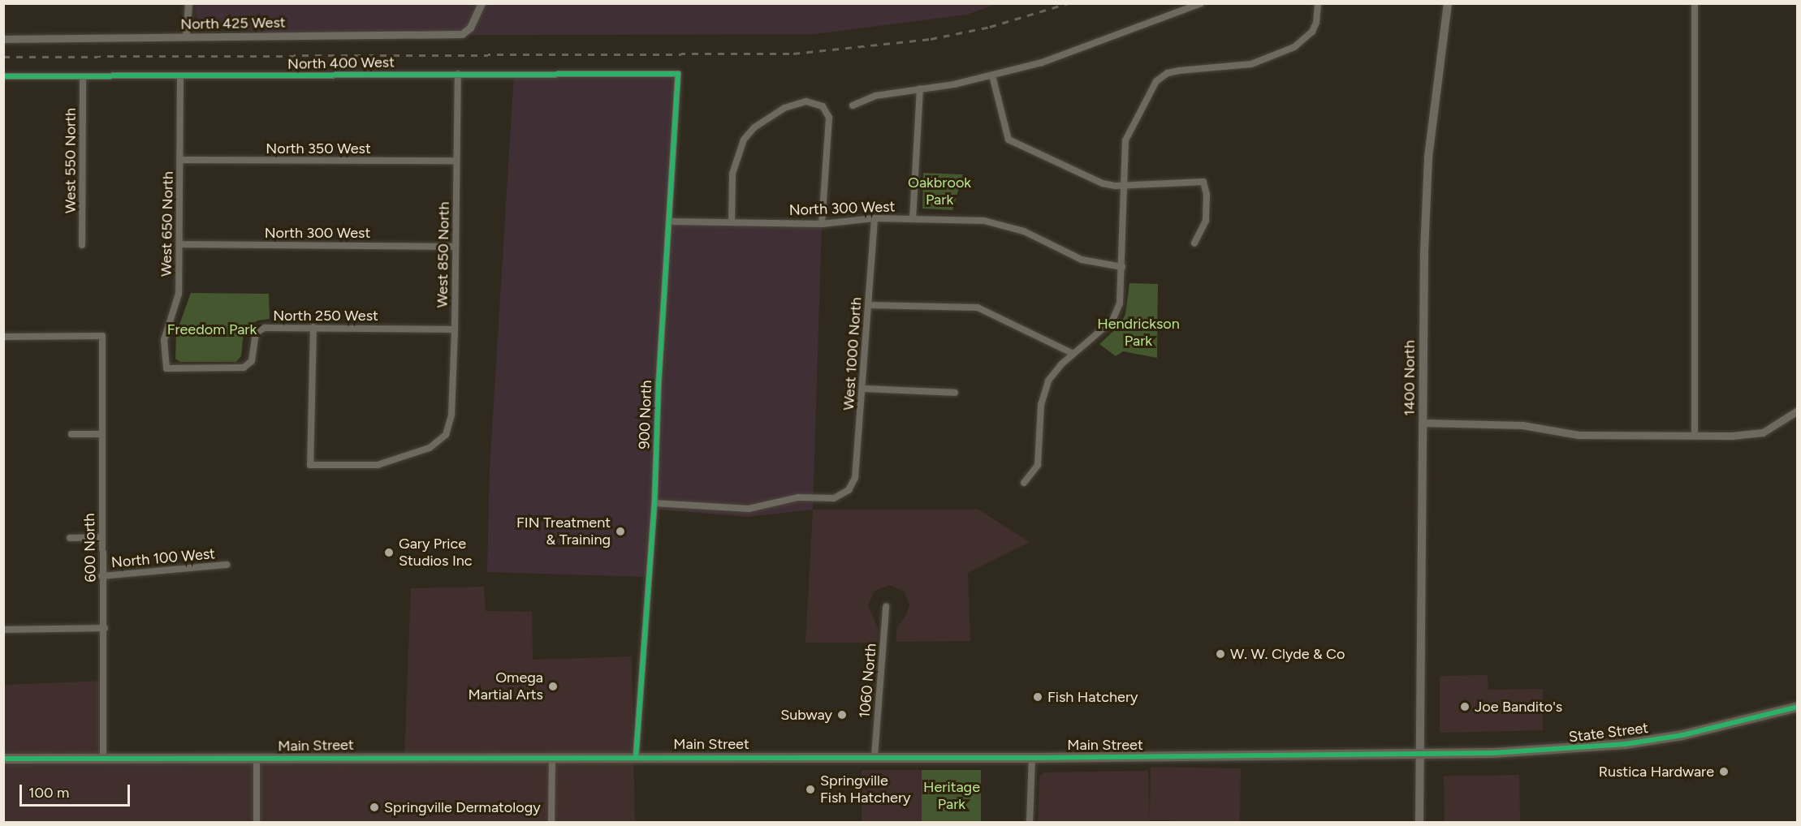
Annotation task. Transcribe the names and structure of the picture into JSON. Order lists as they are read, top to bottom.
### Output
{
  "streets": {
    "main road": ["1400 North", "State Street", "Main Street"],
    "street": [
      "North 425 West",
      "North 400 West",
      "North 350 West",
      "West 550 North",
      "North 300 West",
      "West 650 North",
      "West 850 North",
      "North 250 West",
      "West 1000 North",
      "900 North",
      "600 North",
      "North 100 West",
      "1060 North"
    ]
  },
  "crossings": [
    ["North 400 West", "West 550 North"],
    ["North 400 West", "West 650 North"],
    ["North 400 West", "West 850 North"],
    ["North 400 West", "900 North"],
    ["North 350 West", "West 650 North"],
    ["North 350 West", "West 850 North"],
    ["North 300 West", "West 650 North"],
    ["North 300 West", "West 850 North"],
    ["North 300 West", "West 1000 North"],
    ["North 300 West", "900 North"],
    ["West 650 North", "North 250 West"],
    ["West 850 North", "North 250 West"],
    ["West 1000 North", "900 North"],
    ["1400 North", "State Street"],
    ["1400 North", "Main Street"],
    ["900 North", "Main Street"],
    ["600 North", "North 100 West"],
    ["600 North", "Main Street"],
    ["1060 North", "Main Street"],
    ["State Street", "Main Street"]
  ],
  "parks": [
    "Oakbrook Park",
    "Hendrickson Park",
    "Freedom Park",
    "Heritage Park"
  ],
  "places": [
    "FIN Treatment & Training",
    "Gary Price Studios Inc",
    "W. W. Clyde & Co",
    "Omega Martial Arts",
    "Fish Hatchery",
    "Joe Bandito's",
    "Subway",
    "Rustica Hardware",
    "Springville Fish Hatchery",
    "Springville Dermatology"
  ],
  "scale_bar": "100 m"
}
